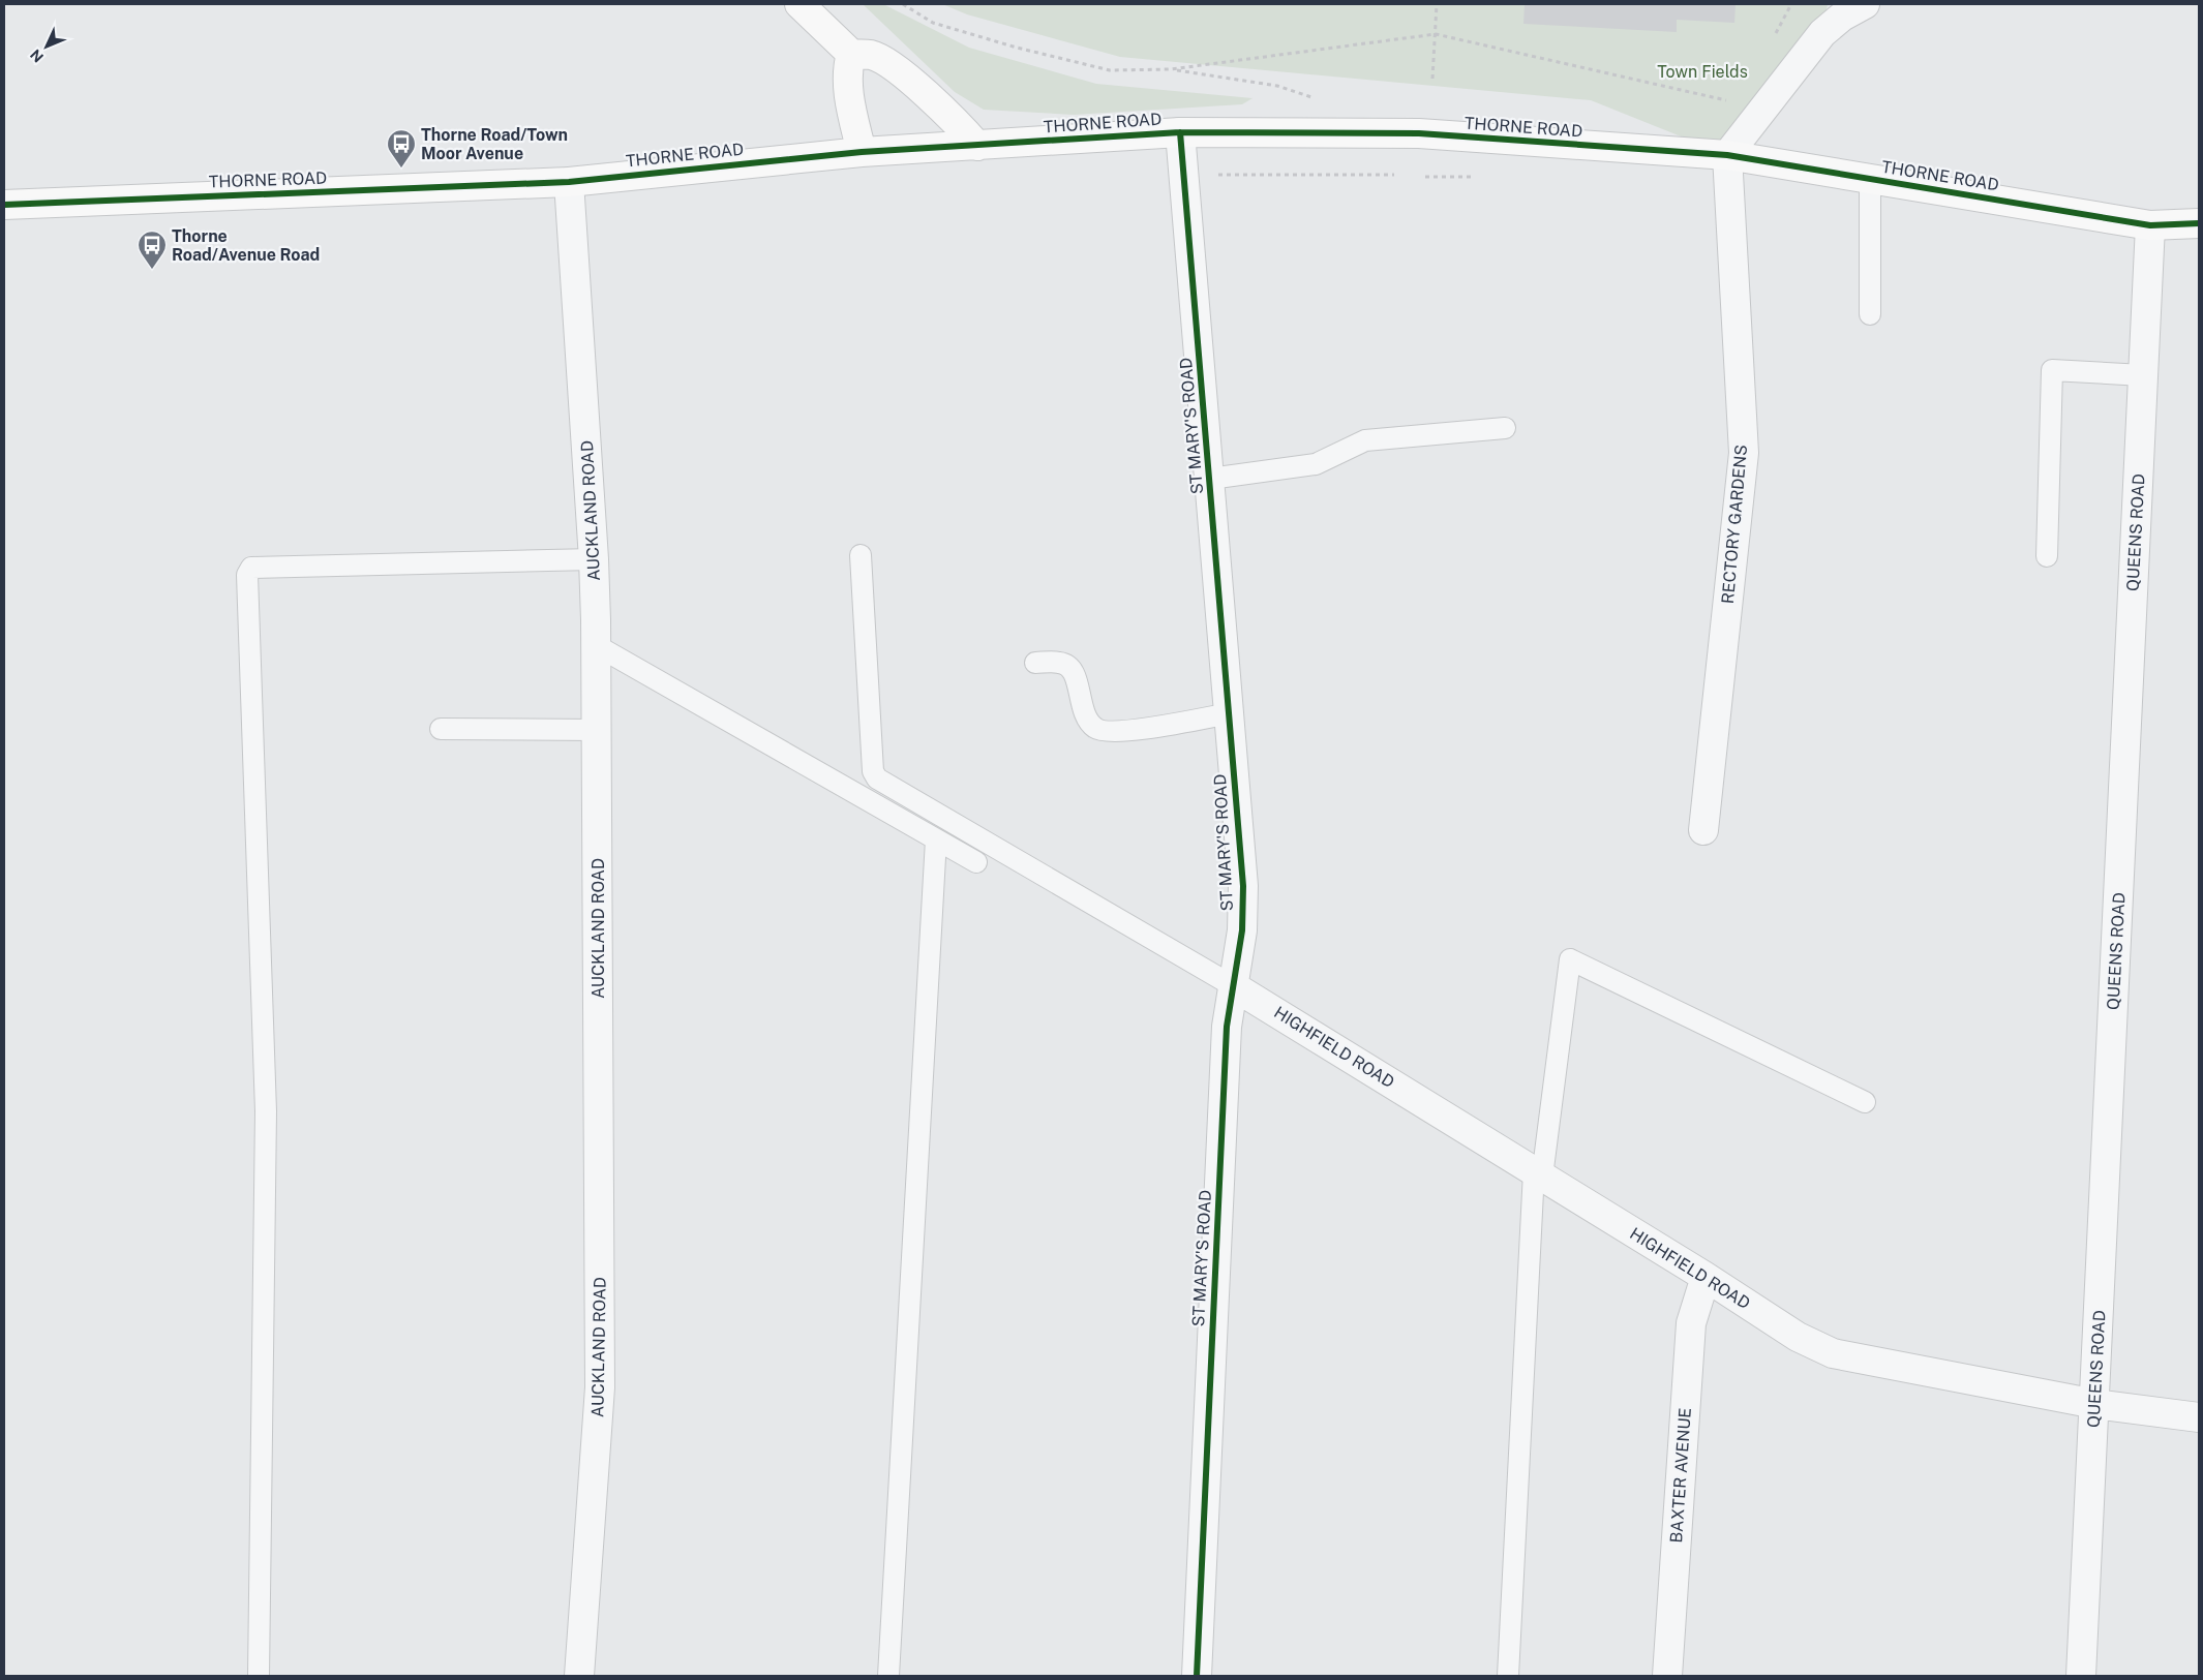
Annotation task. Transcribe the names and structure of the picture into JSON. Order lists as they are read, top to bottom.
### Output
{
  "streets": {
    "street": [
      "THORNE ROAD",
      "ST MARY'S ROAD",
      "AUCKLAND ROAD",
      "RECTORY GARDENS",
      "QUEENS ROAD",
      "HIGHFIELD ROAD",
      "BAXTER AVENUE"
    ]
  },
  "crossings": [
    ["THORNE ROAD", "ST MARY'S ROAD"],
    ["THORNE ROAD", "AUCKLAND ROAD"],
    ["THORNE ROAD", "RECTORY GARDENS"],
    ["THORNE ROAD", "QUEENS ROAD"],
    ["ST MARY'S ROAD", "HIGHFIELD ROAD"],
    ["QUEENS ROAD", "HIGHFIELD ROAD"],
    ["HIGHFIELD ROAD", "BAXTER AVENUE"]
  ],
  "parks": ["Town Fields"],
  "places": {
    "bus stop": ["Thorne Road/Town Moor Avenue", "Thorne Road/Avenue Road"]
  },
  "north": "bottom left"
}
